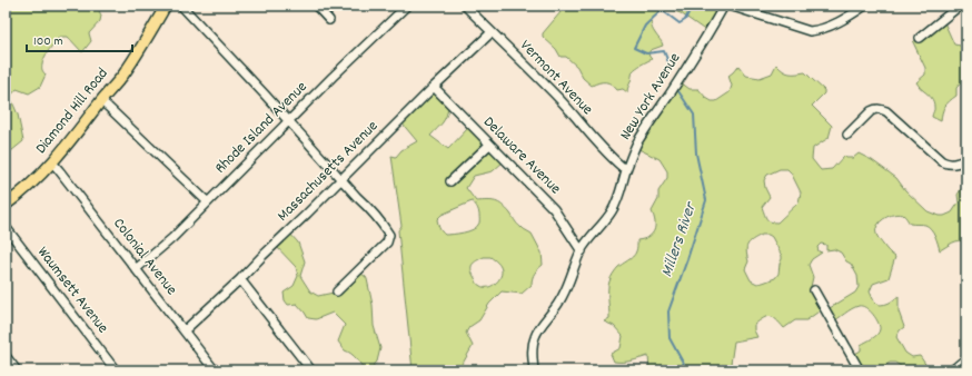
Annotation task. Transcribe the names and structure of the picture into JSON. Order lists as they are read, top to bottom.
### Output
{
  "streets": {
    "main road": ["Diamond Hill Road"],
    "street": [
      "Vermont Avenue",
      "New York Avenue",
      "Rhode Island Avenue",
      "Delaware Avenue",
      "Massachusetts Avenue",
      "Colonial Avenue",
      "Waumsett Avenue"
    ]
  },
  "crossings": [
    ["Vermont Avenue", "New York Avenue"],
    ["Vermont Avenue", "Massachusetts Avenue"],
    ["New York Avenue", "Delaware Avenue"],
    ["Diamond Hill Road", "Colonial Avenue"],
    ["Rhode Island Avenue", "Colonial Avenue"],
    ["Delaware Avenue", "Massachusetts Avenue"],
    ["Massachusetts Avenue", "Colonial Avenue"]
  ],
  "water": ["Millers River"],
  "scale_bar": "100 m"
}
